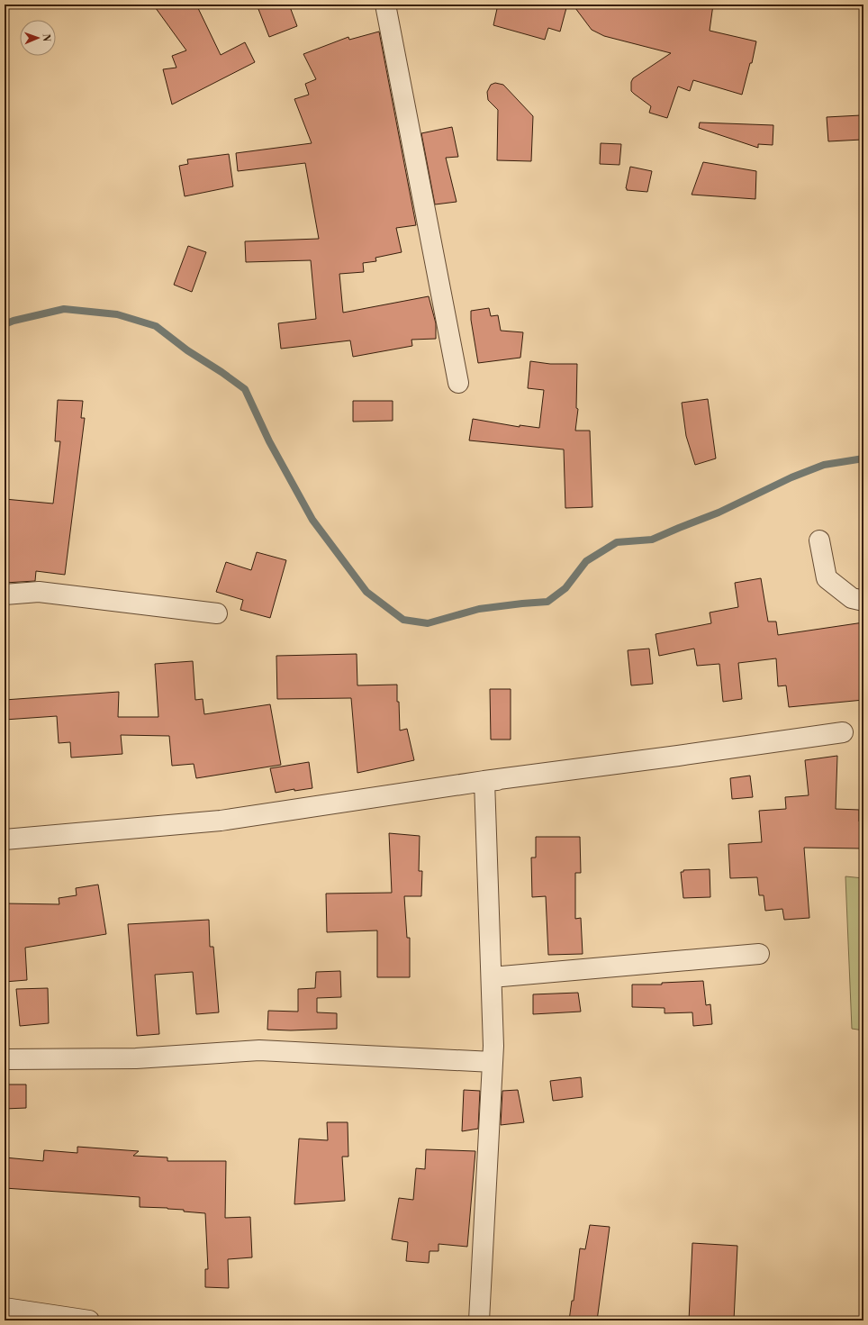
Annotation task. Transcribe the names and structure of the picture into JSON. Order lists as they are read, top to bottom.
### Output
{
  "north": "right"
}
